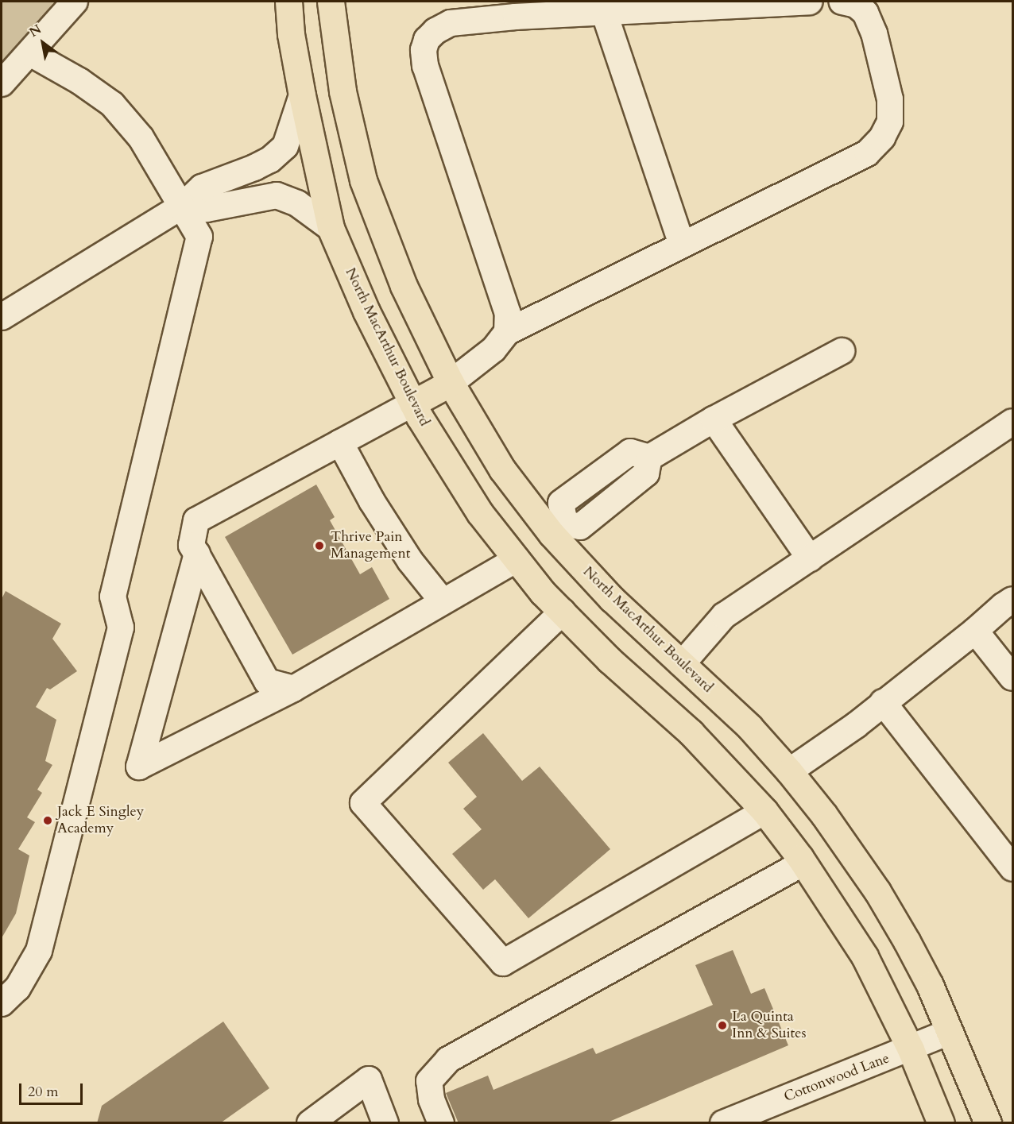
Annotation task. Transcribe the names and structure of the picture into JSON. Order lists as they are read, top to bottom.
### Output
{
  "streets": {
    "main road": ["North MacArthur Boulevard"],
    "street": ["Cottonwood Lane"]
  },
  "crossings": [
    ["North MacArthur Boulevard", "Cottonwood Lane"]
  ],
  "places": ["Thrive Pain Management", "Jack E Singley Academy", "La Quinta Inn & Suites"],
  "scale_bar": "20 m",
  "north": "top left"
}
